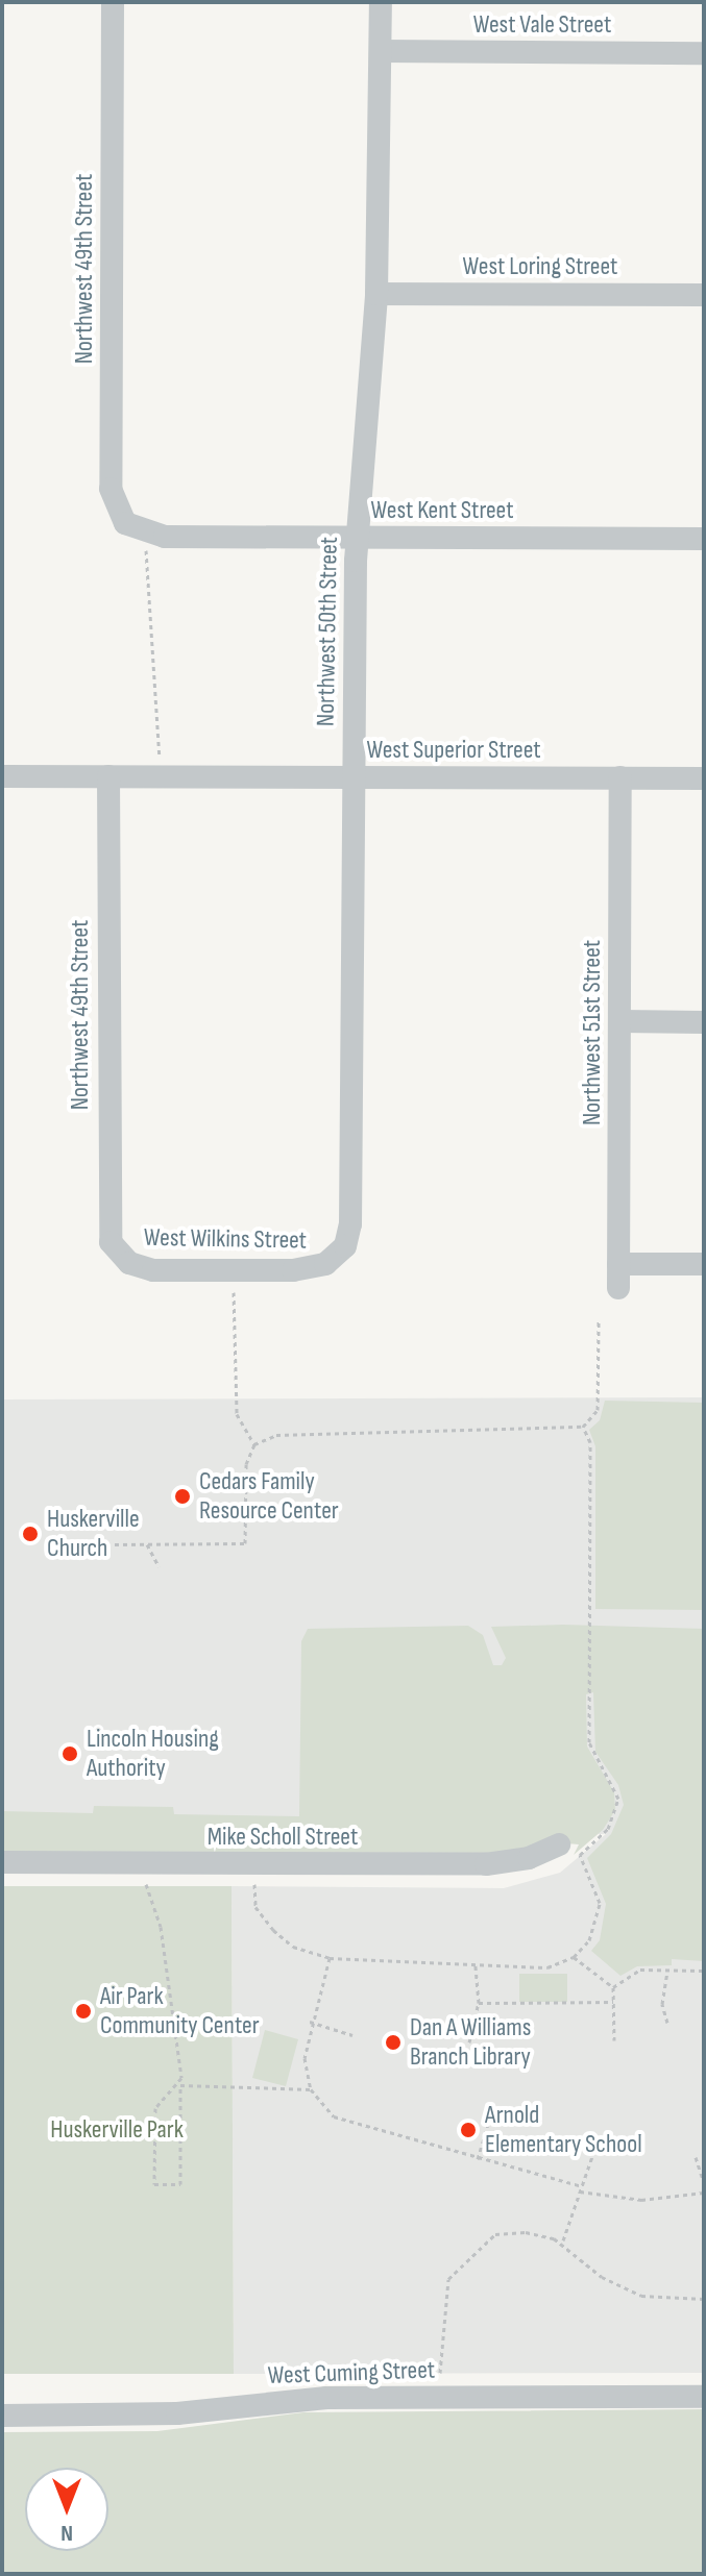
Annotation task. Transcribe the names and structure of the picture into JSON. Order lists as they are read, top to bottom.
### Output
{
  "streets": {
    "street": [
      "West Vale Street",
      "West Loring Street",
      "Northwest 49th Street",
      "West Kent Street",
      "Northwest 50th Street",
      "West Superior Street",
      "Northwest 51st Street",
      "West Wilkins Street",
      "Mike Scholl Street",
      "West Cuming Street"
    ]
  },
  "crossings": [
    ["West Vale Street", "Northwest 50th Street"],
    ["West Loring Street", "Northwest 50th Street"],
    ["Northwest 49th Street", "West Kent Street"],
    ["Northwest 49th Street", "West Superior Street"],
    ["Northwest 49th Street", "West Wilkins Street"],
    ["West Kent Street", "Northwest 50th Street"],
    ["Northwest 50th Street", "West Superior Street"],
    ["Northwest 50th Street", "West Wilkins Street"],
    ["West Superior Street", "Northwest 51st Street"]
  ],
  "parks": ["Huskerville Park"],
  "places": [
    "Cedars Family Resource Center",
    "Huskerville Church",
    "Lincoln Housing Authority",
    "Air Park Community Center",
    "Dan A Williams Branch Library",
    "Arnold Elementary School"
  ],
  "north": "bottom"
}
